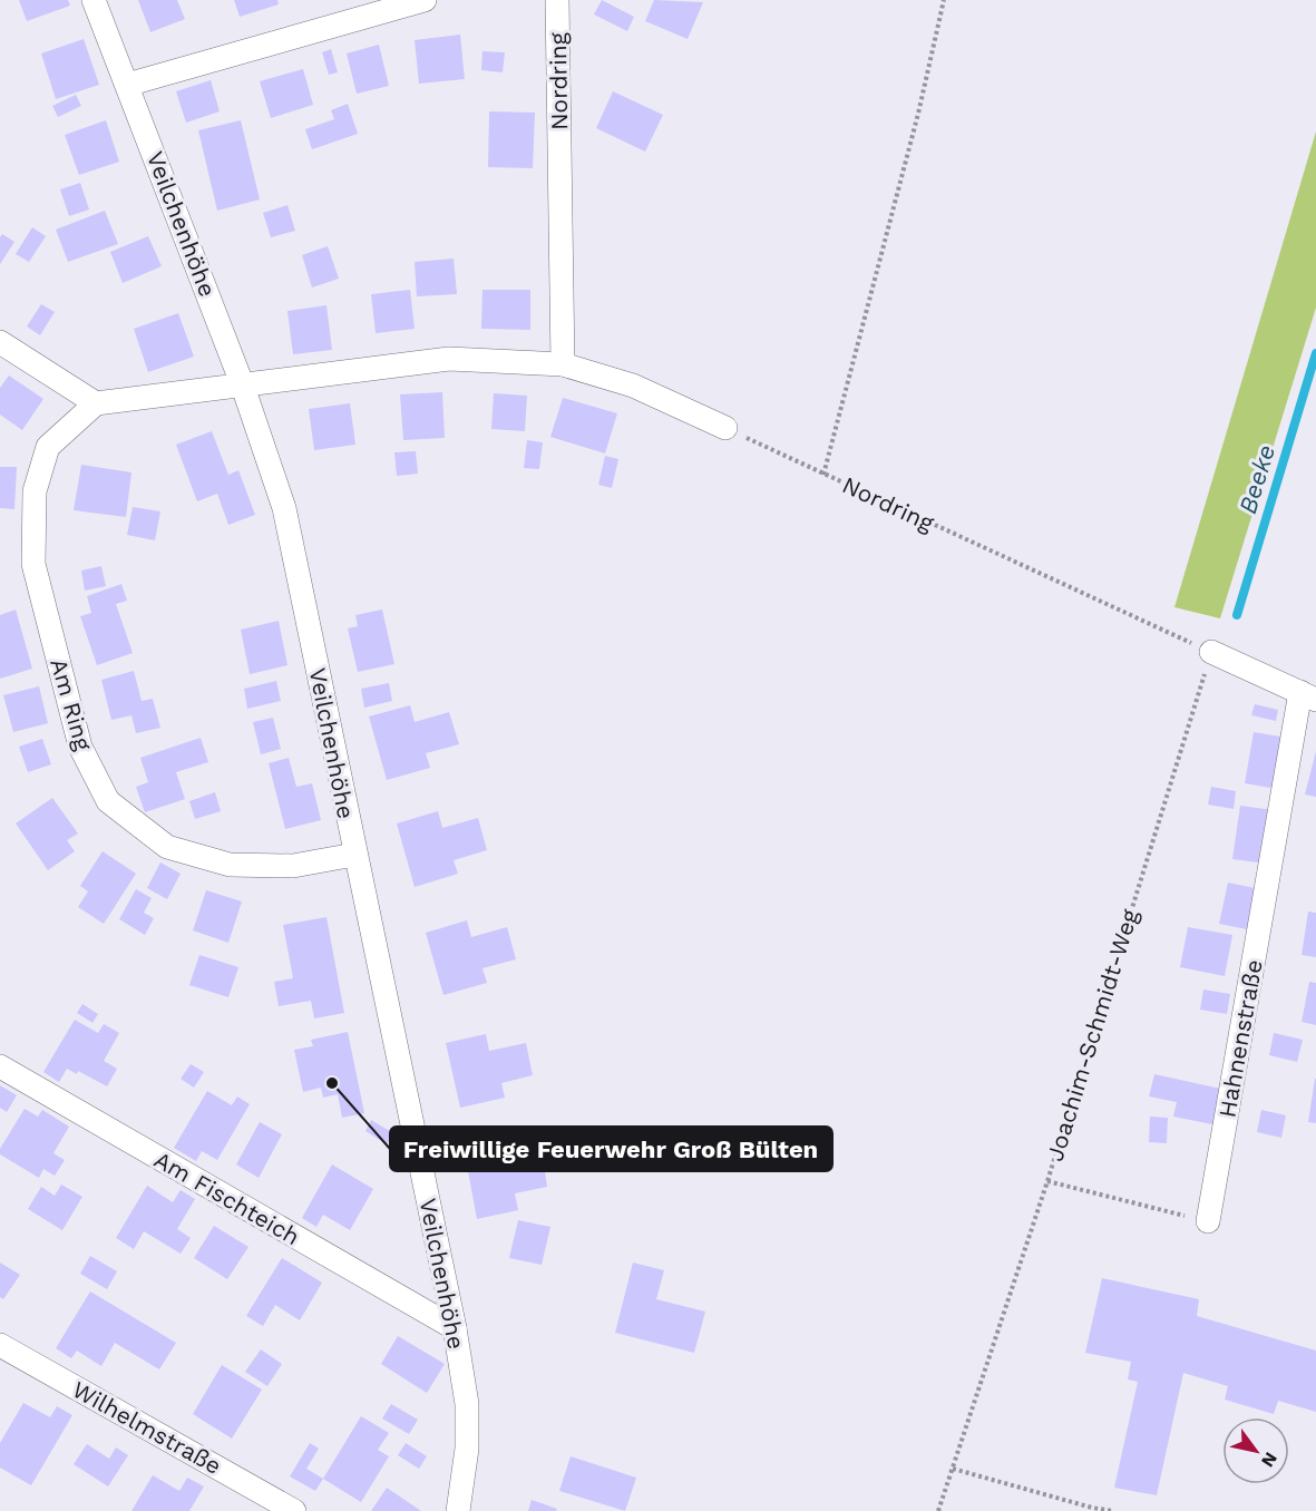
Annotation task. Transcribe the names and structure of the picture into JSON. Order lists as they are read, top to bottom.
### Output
{
  "streets": {
    "street": [
      "Nordring",
      "Veilchenhöhe",
      "Am Ring",
      "Hahnenstraße",
      "Am Fischteich",
      "Wilhelmstraße"
    ],
    "path": ["Joachim-Schmidt-Weg"]
  },
  "crossings": [
    ["Nordring", "Joachim-Schmidt-Weg"],
    ["Veilchenhöhe", "Am Ring"],
    ["Veilchenhöhe", "Am Fischteich"]
  ],
  "water": ["Beeke"],
  "places": ["Freiwillige Feuerwehr Groß Bülten"],
  "north": "bottom right"
}
